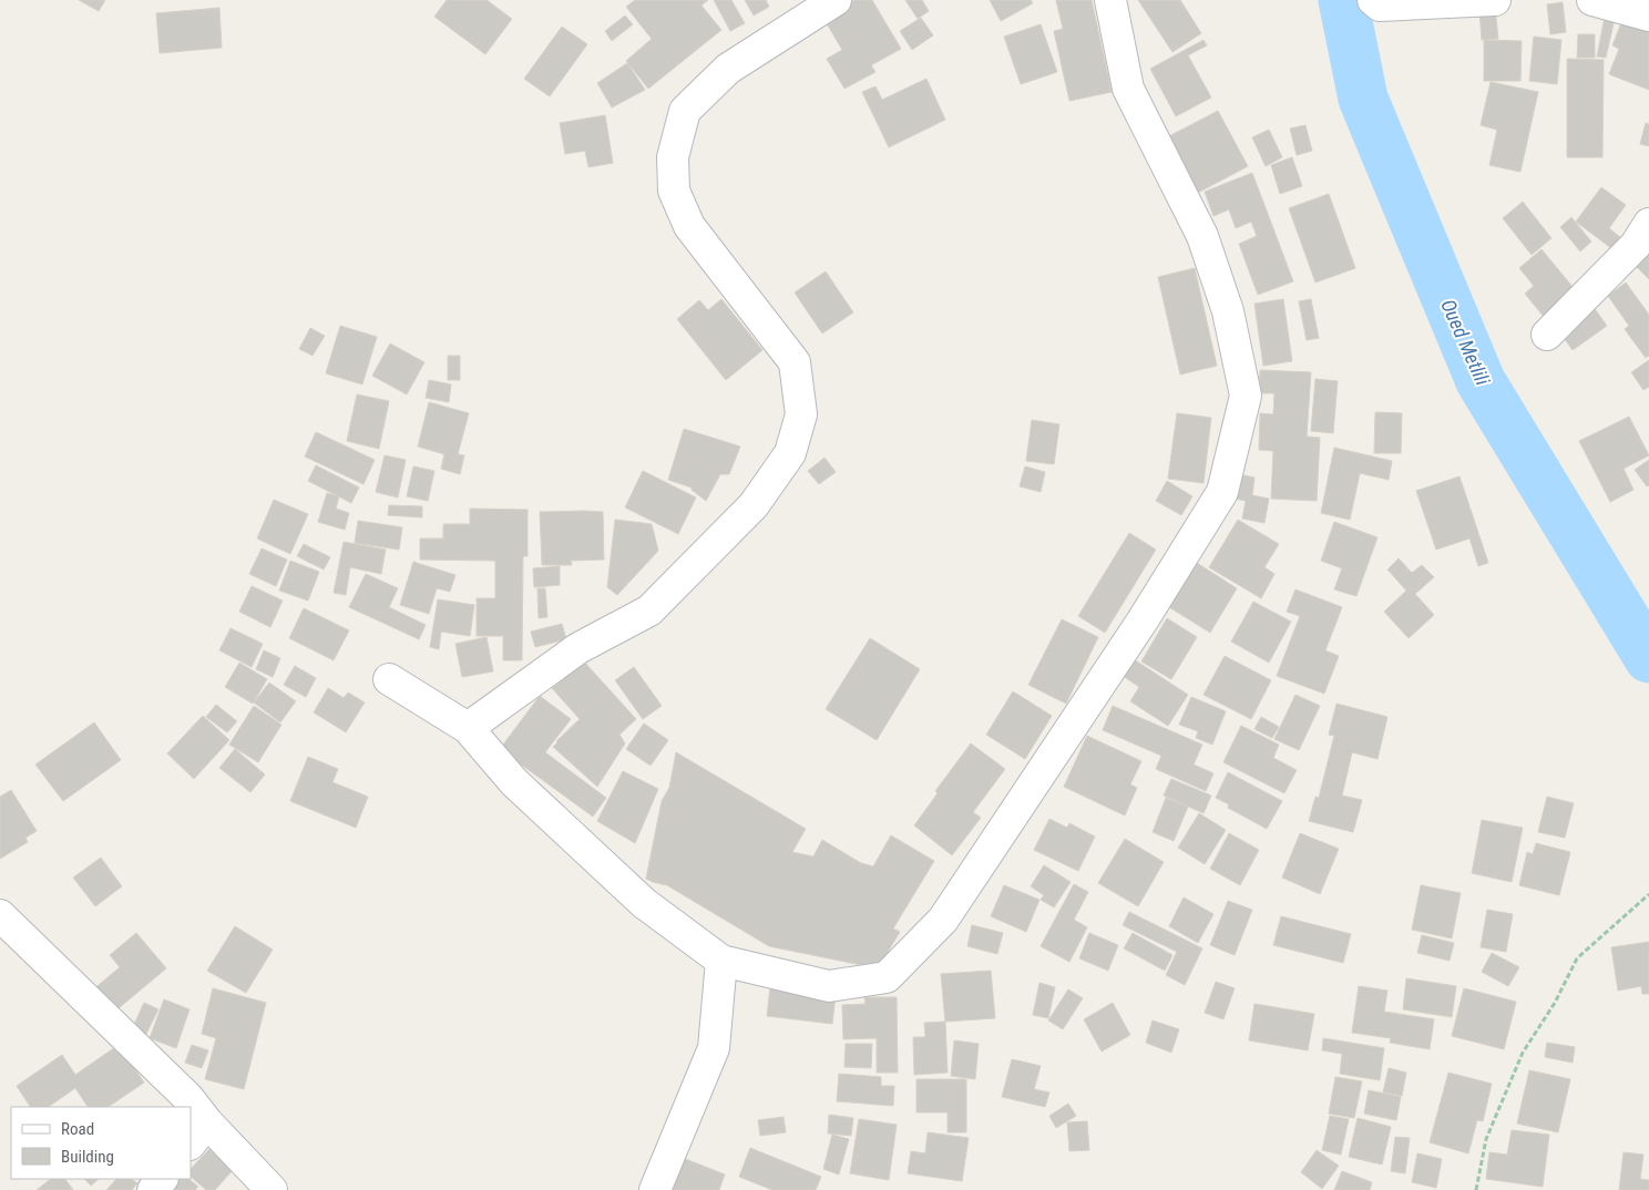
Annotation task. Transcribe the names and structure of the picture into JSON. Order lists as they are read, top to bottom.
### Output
{
  "water": ["Oued Metlili"],
  "legend": ["Road", "Building"]
}
